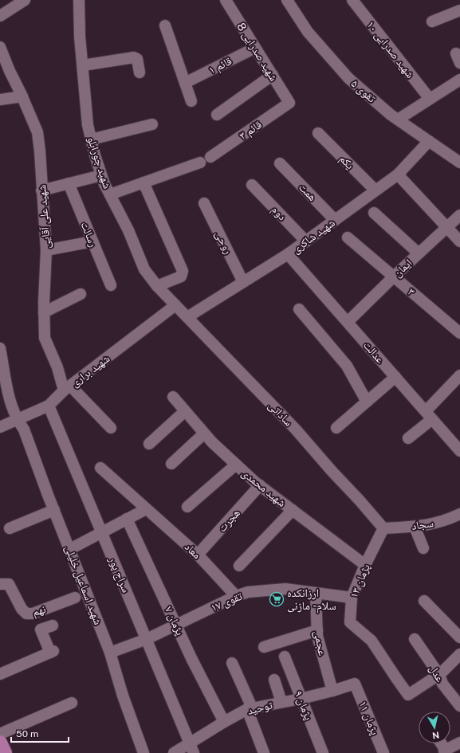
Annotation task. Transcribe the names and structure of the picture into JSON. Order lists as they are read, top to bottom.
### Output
{
  "streets": {
    "street": [
      "شهید صدرایی ۱۰",
      "شهید صدرایی 8",
      "قائم ۱",
      "تقوی ۵",
      "قائم ۳",
      "یکم",
      "شهید جورابلو",
      "همت",
      "دوم",
      "شهید علی آقایی",
      "رسالت",
      "شهید شاکری",
      "روحی",
      "ایمان",
      "۳",
      "عدالت",
      "شهید براری",
      "ساداتی",
      "شهید محمدی",
      "هجرت",
      "سجاد",
      "معاد",
      "سراج پور",
      "پژمان ۱۳",
      "شهید اسماعیل خلیلی",
      "تقوی ۱۷",
      "نهم",
      "پژمان ۷",
      "عجمی",
      "عدل",
      "پژمان ۹",
      "توحید",
      "پژمان ۱۱"
    ]
  },
  "crossings": [
    ["شهید صدرایی 8", "قائم ۱"],
    ["شهید صدرایی 8", "قائم ۳"],
    ["تقوی ۵", "شهید شاکری"],
    ["یکم", "شهید شاکری"],
    ["شهید جورابلو", "شهید براری"],
    ["شهید جورابلو", "ساداتی"],
    ["همت", "شهید شاکری"],
    ["دوم", "شهید شاکری"],
    ["شهید علی آقایی", "شهید براری"],
    ["شهید شاکری", "روحی"],
    ["شهید شاکری", "عدالت"],
    ["شهید شاکری", "ساداتی"],
    ["ایمان", "۳"],
    ["ایمان", "عدالت"],
    ["شهید براری", "ساداتی"],
    ["شهید براری", "سراج پور"],
    ["شهید براری", "شهید اسماعیل خلیلی"],
    ["ساداتی", "سجاد"],
    ["ساداتی", "پژمان ۱۳"],
    ["شهید محمدی", "هجرت"],
    ["شهید محمدی", "پژمان ۱۳"],
    ["هجرت", "معاد"],
    ["سجاد", "پژمان ۱۳"],
    ["معاد", "تقوی ۱۷"],
    ["سراج پور", "تقوی ۱۷"],
    ["سراج پور", "توحید"],
    ["پژمان ۱۳", "تقوی ۱۷"],
    ["پژمان ۱۳", "عدل"],
    ["شهید اسماعیل خلیلی", "تقوی ۱۷"],
    ["تقوی ۱۷", "پژمان ۷"],
    ["تقوی ۱۷", "عجمی"],
    ["پژمان ۷", "توحید"],
    ["عجمی", "توحید"],
    ["پژمان ۹", "توحید"],
    ["توحید", "پژمان ۱۱"]
  ],
  "places": {
    "supermarket": ["ارزانکده سلام - مازنی"]
  },
  "scale_bar": "50 m",
  "north": "bottom"
}
